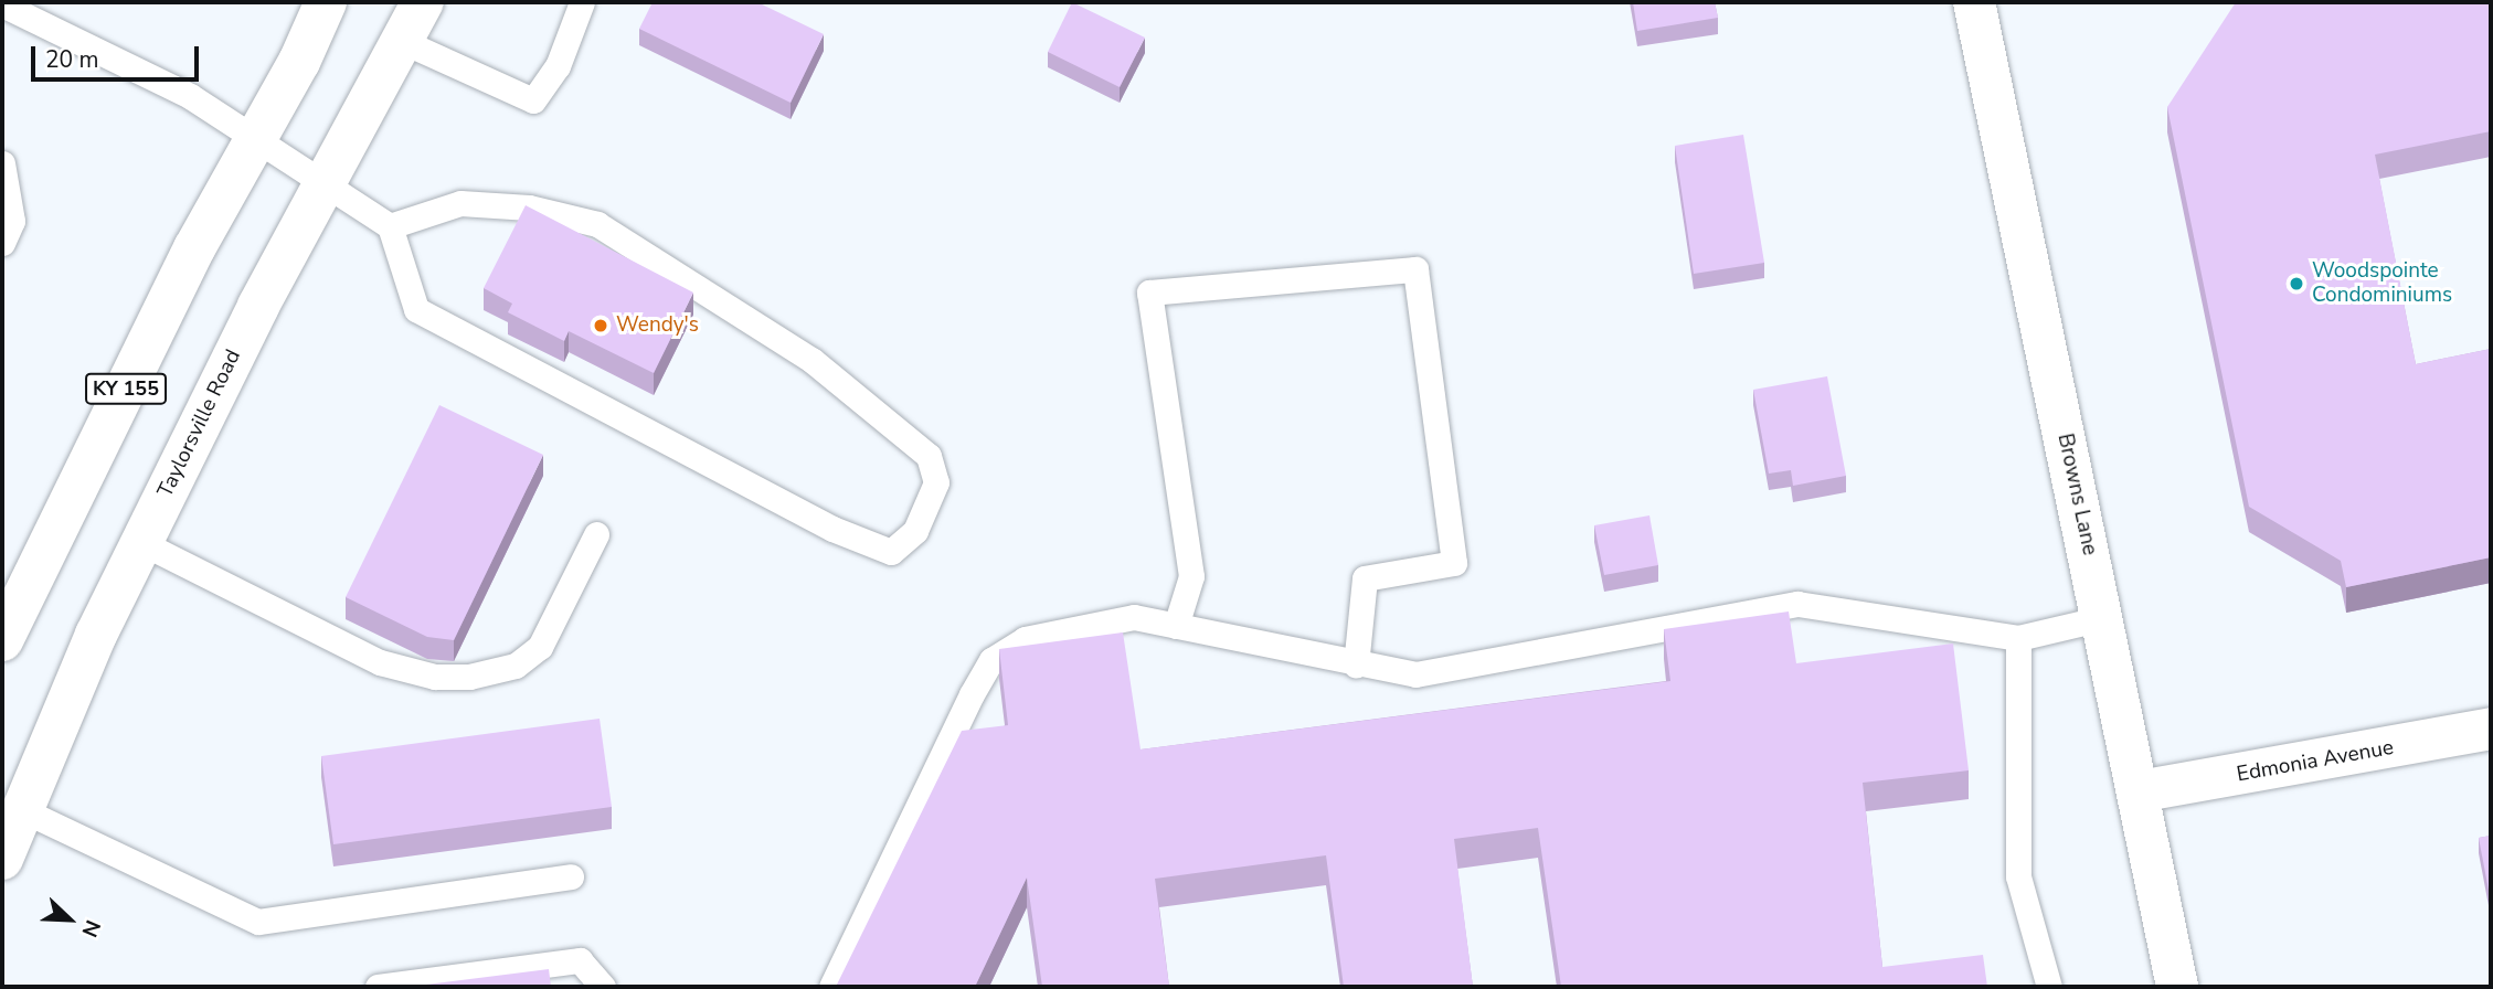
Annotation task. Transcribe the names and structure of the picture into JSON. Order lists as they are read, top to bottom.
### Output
{
  "streets": {
    "main road": [
      "KY 155",
      "Taylorsville Road",
      "Browns Lane",
      "Edmonia Avenue"
    ]
  },
  "crossings": [
    ["Browns Lane", "Edmonia Avenue"]
  ],
  "places": ["Woodspointe Condominiums", "Wendy's"],
  "scale_bar": "20 m",
  "north": "bottom right"
}
